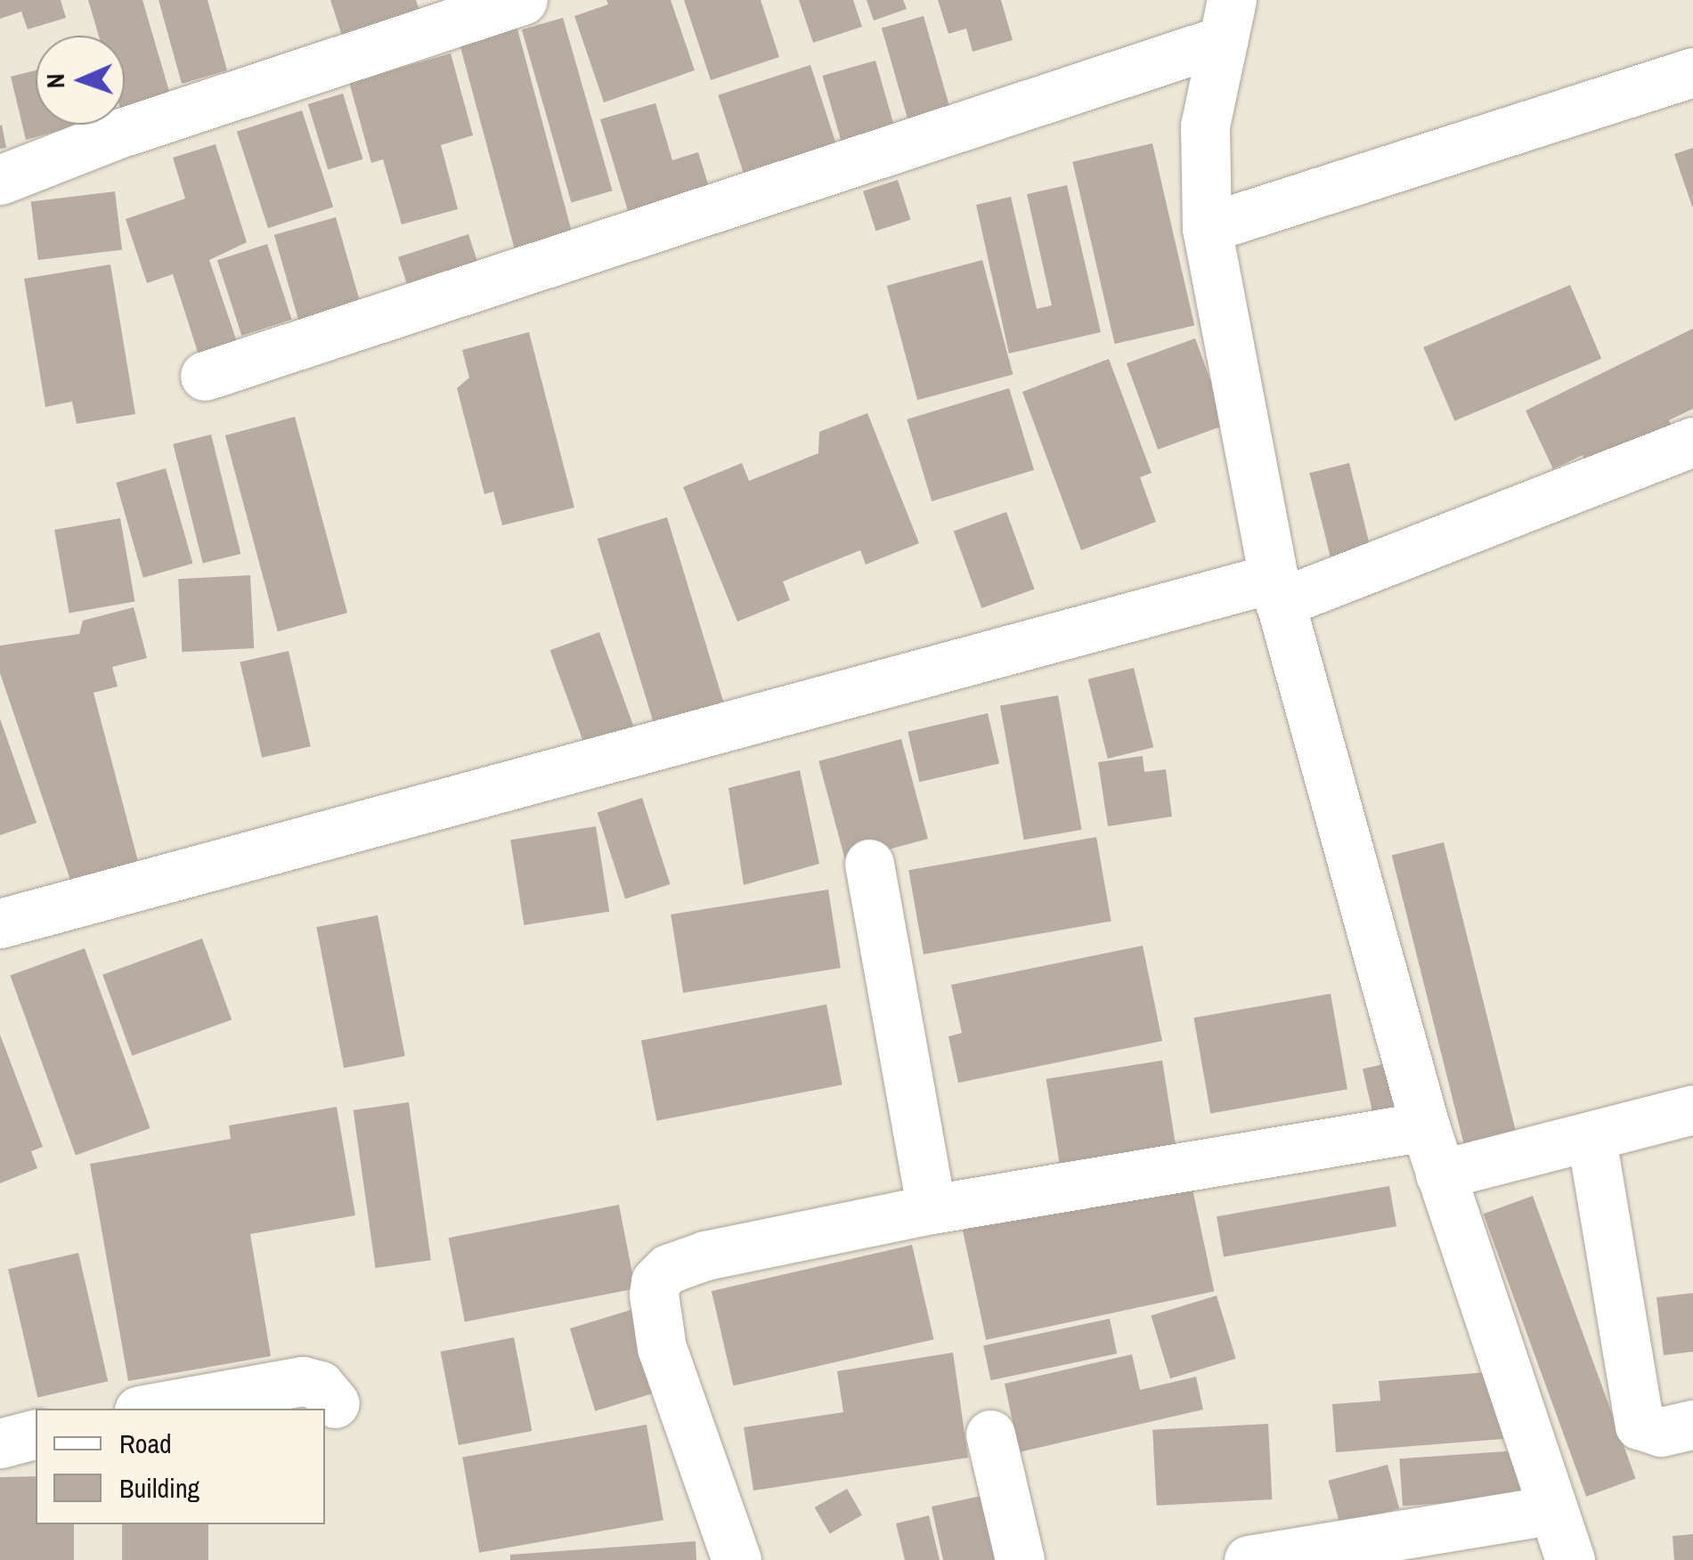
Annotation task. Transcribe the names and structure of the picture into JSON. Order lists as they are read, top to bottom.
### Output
{
  "legend": ["Road", "Building"],
  "north": "left"
}
